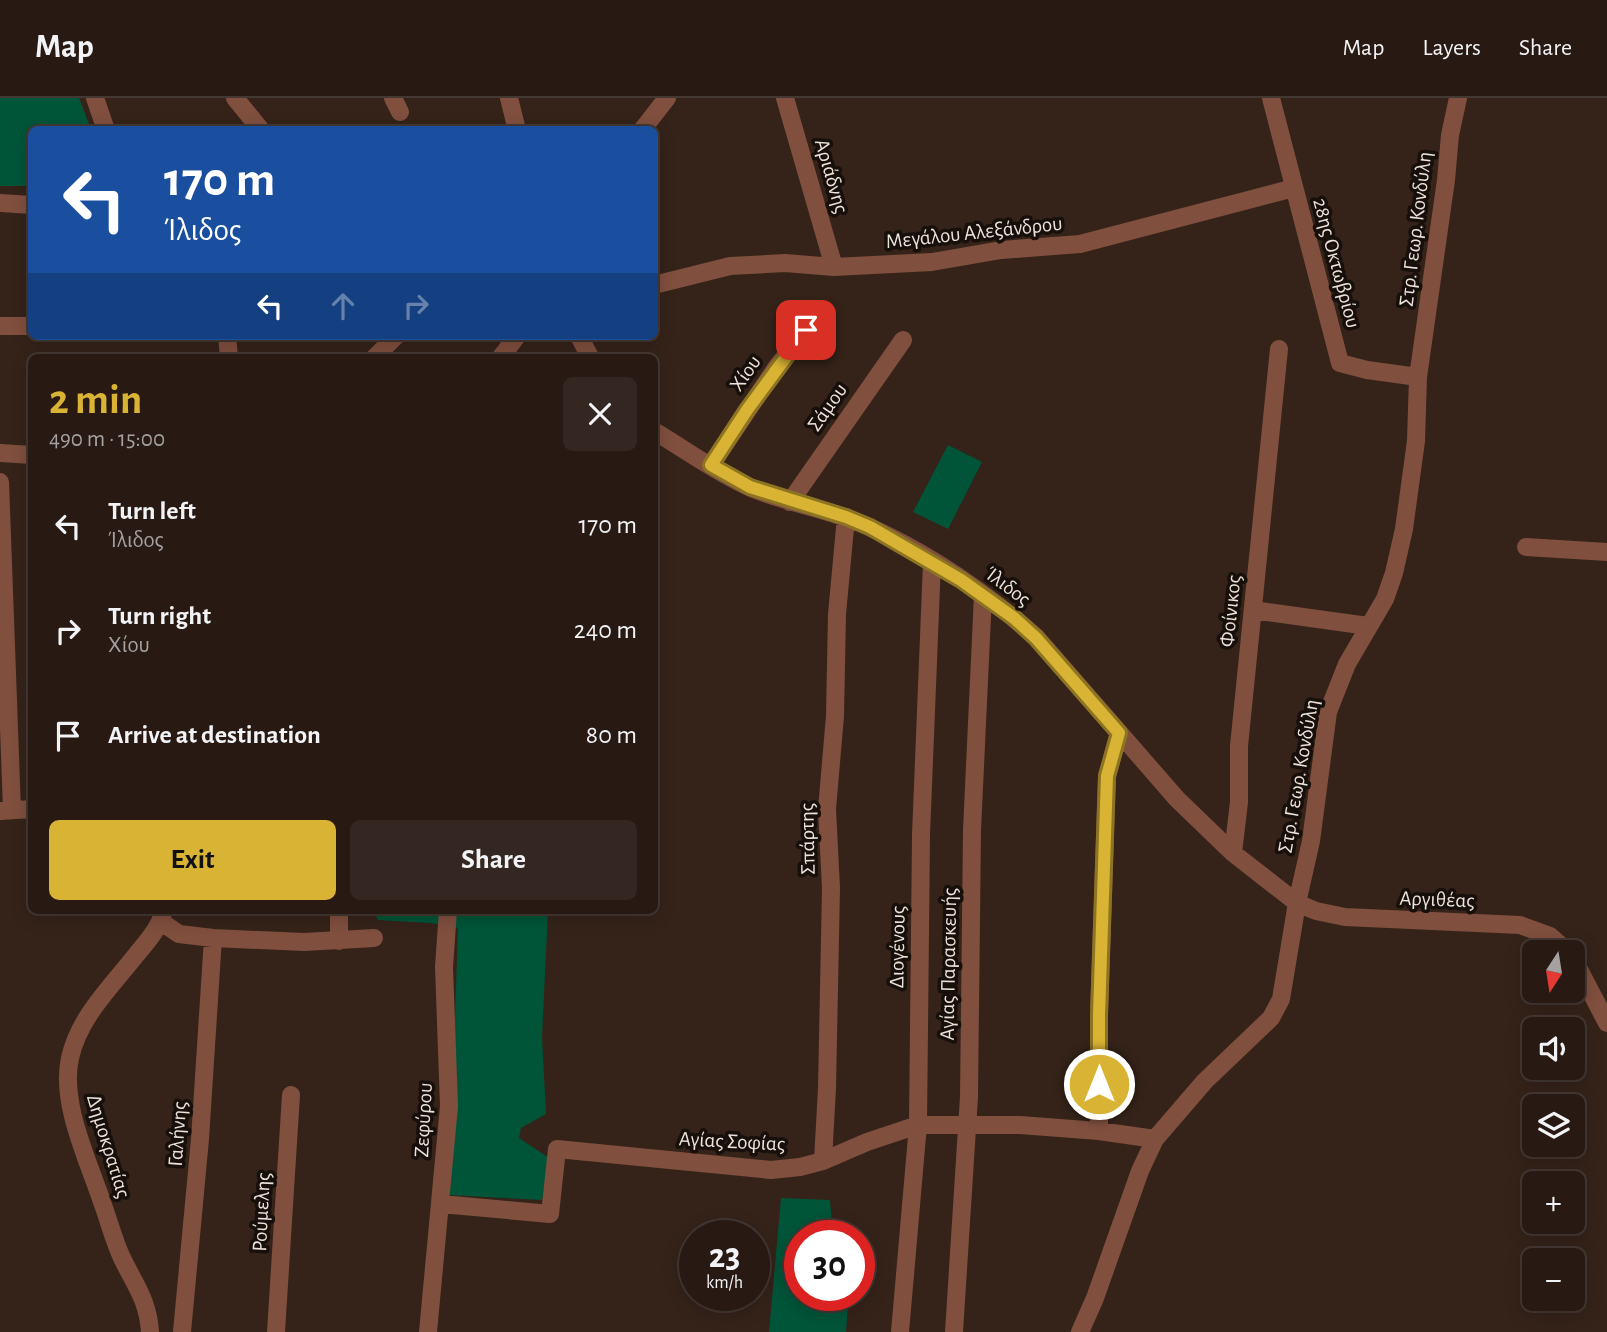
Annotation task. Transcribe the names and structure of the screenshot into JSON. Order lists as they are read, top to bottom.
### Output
{
  "streets": {
    "street": [
      "Αριάδνης",
      "Στρ. Γεωρ. Κονδύλη",
      "Μεγάλου Αλεξάνδρου",
      "28ης Οκτωβρίου",
      "Χίου",
      "Σάμου",
      "Ίλιδος",
      "Φοίνικος",
      "Σπάρτης",
      "Αργιθέας",
      "Διογένους",
      "Αγίας Παρασκευής",
      "Ζεφύρου",
      "Γαλήνης",
      "Αγίας Σοφίας",
      "Δημοκρατίας",
      "Ρούμελης"
    ]
  },
  "crossings": [
    ["Αριάδνης", "Μεγάλου Αλεξάνδρου"],
    ["Στρ. Γεωρ. Κονδύλη", "28ης Οκτωβρίου"],
    ["Στρ. Γεωρ. Κονδύλη", "Ίλιδος"],
    ["Στρ. Γεωρ. Κονδύλη", "Αργιθέας"],
    ["Στρ. Γεωρ. Κονδύλη", "Αγίας Σοφίας"],
    ["Μεγάλου Αλεξάνδρου", "28ης Οκτωβρίου"],
    ["Χίου", "Ίλιδος"],
    ["Σάμου", "Ίλιδος"],
    ["Ίλιδος", "Φοίνικος"],
    ["Ίλιδος", "Σπάρτης"],
    ["Ίλιδος", "Αργιθέας"],
    ["Ίλιδος", "Διογένους"],
    ["Ίλιδος", "Αγίας Παρασκευής"],
    ["Σπάρτης", "Αγίας Σοφίας"],
    ["Διογένους", "Αγίας Σοφίας"],
    ["Αγίας Παρασκευής", "Αγίας Σοφίας"],
    ["Ζεφύρου", "Αγίας Σοφίας"]
  ],
  "north": "bottom",
  "page": {
    "header": "Map",
    "nav": ["Map", "Layers", "Share"],
    "turn": ["170 m", "Ίλιδος"],
    "heading": ["2 min", "490 m · 15:00"],
    "list": [
      {
        "name": "Turn left",
        "note": "Ίλιδος",
        "value": "170 m"
      },
      {
        "name": "Turn right",
        "note": "Χίου",
        "value": "240 m"
      },
      {
        "name": "Arrive at destination",
        "value": "80 m"
      }
    ],
    "buttons": ["Exit", "Share"],
    "map_buttons": ["+", "−"],
    "speed": "23 km/h",
    "limit": "30"
  }
}
